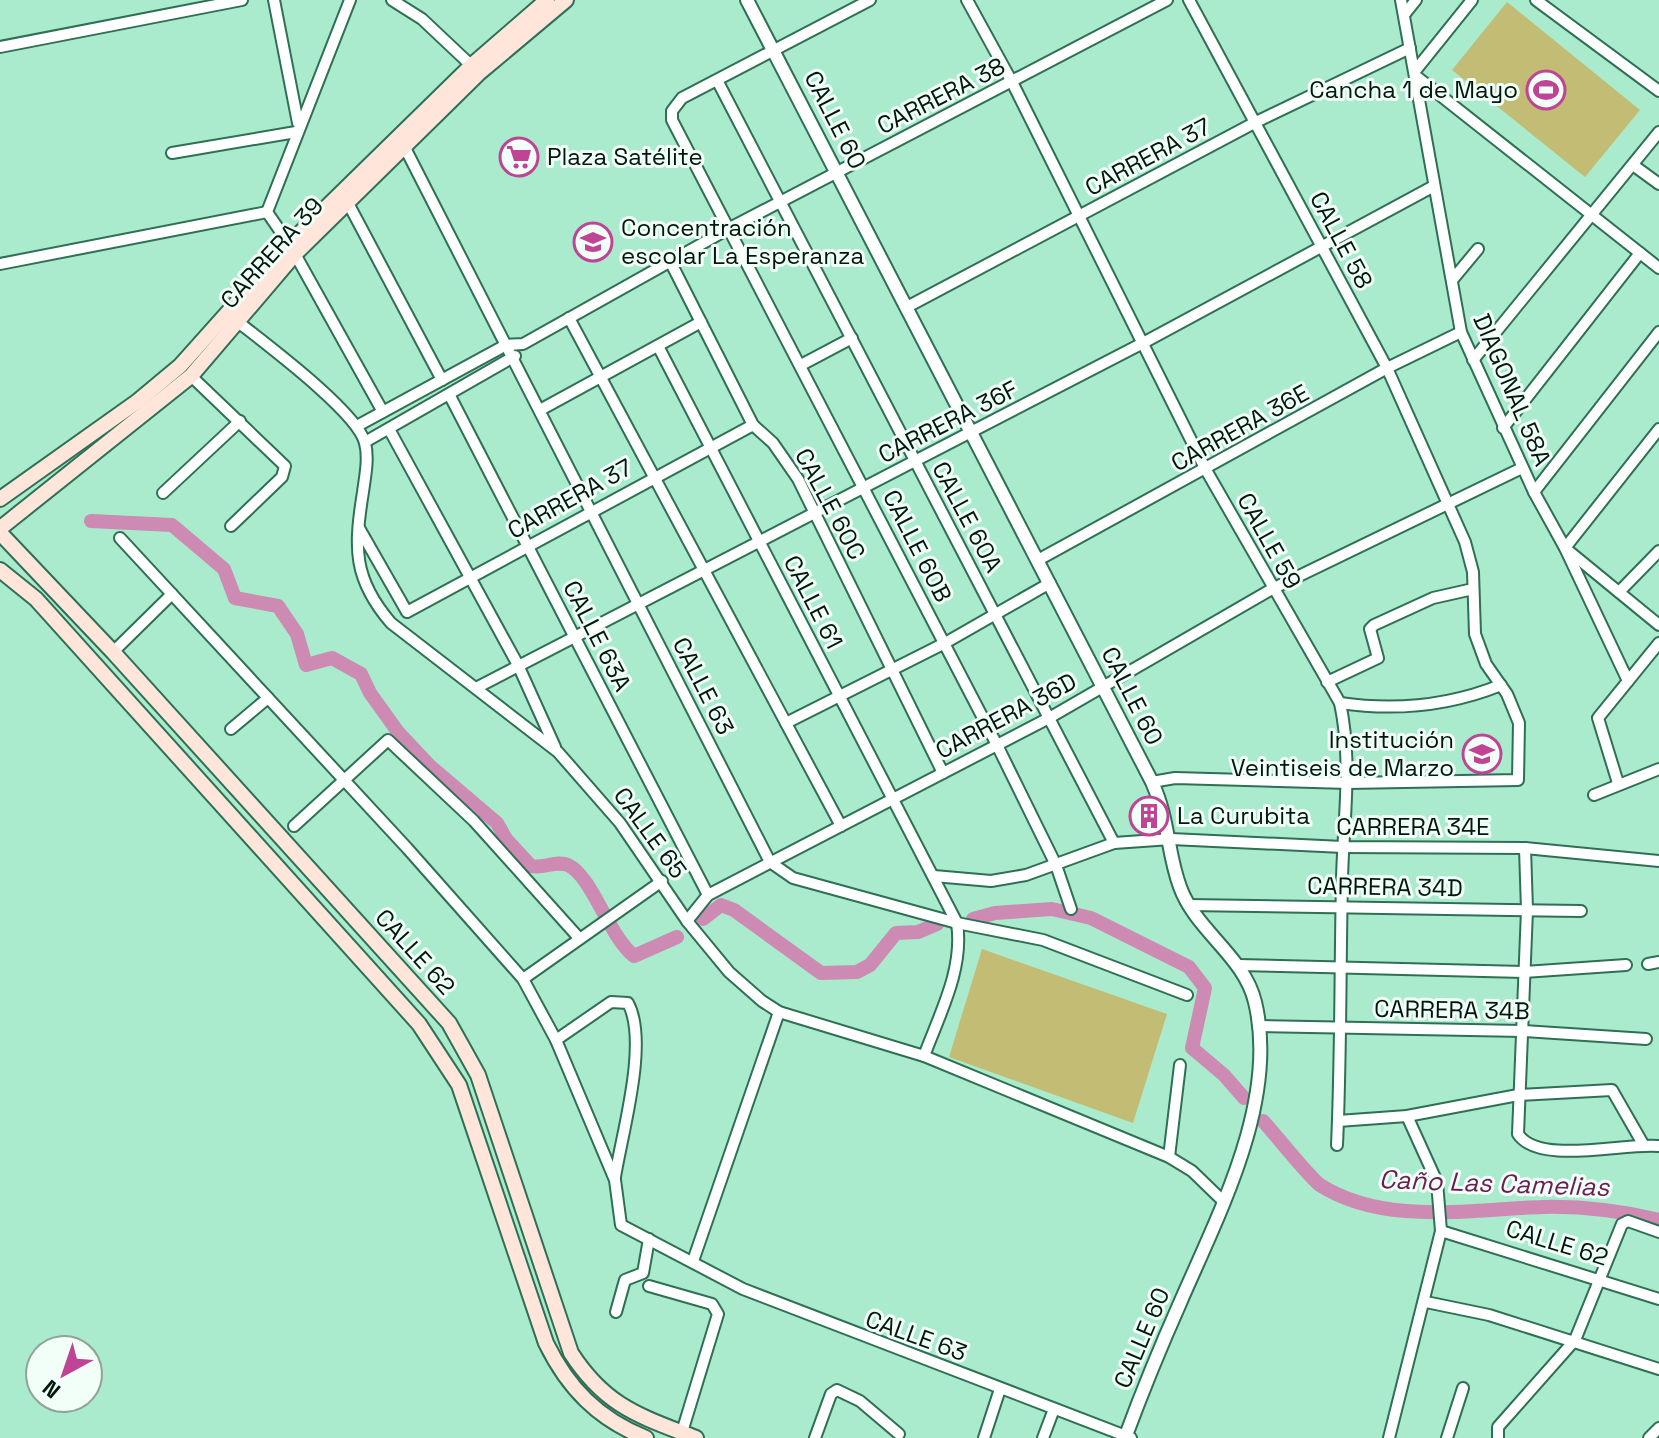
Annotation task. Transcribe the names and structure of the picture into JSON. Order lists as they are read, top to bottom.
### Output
{
  "streets": {
    "main road": ["CARRERA 39", "CALLE 62"],
    "street": [
      "CARRERA 38",
      "CALLE 60",
      "CARRERA 37",
      "CALLE 58",
      "DIAGONAL 58A",
      "CARRERA 36F",
      "CARRERA 36E",
      "CALLE 60C",
      "CALLE 60A",
      "CALLE 59",
      "CALLE 60B",
      "CALLE 61",
      "CALLE 63A",
      "CALLE 63",
      "CARRERA 36D",
      "CARRERA 34E",
      "CALLE 65",
      "CARRERA 34D",
      "CARRERA 34B"
    ]
  },
  "crossings": [
    ["CARRERA 38", "CALLE 60"],
    ["CARRERA 38", "CALLE 60C"],
    ["CARRERA 38", "CALLE 60A"],
    ["CARRERA 38", "CALLE 59"],
    ["CARRERA 38", "CALLE 60B"],
    ["CARRERA 38", "CALLE 63A"],
    ["CARRERA 38", "CALLE 63"],
    ["CARRERA 38", "CALLE 65"],
    ["CALLE 60", "CARRERA 37"],
    ["CALLE 60", "CARRERA 36F"],
    ["CALLE 60", "CARRERA 36E"],
    ["CALLE 60", "CALLE 63"],
    ["CALLE 60", "CARRERA 36D"],
    ["CALLE 60", "CARRERA 34E"],
    ["CALLE 60", "CALLE 65"],
    ["CALLE 60", "CARRERA 34D"],
    ["CALLE 60", "CARRERA 34B"],
    ["CARRERA 37", "CALLE 58"],
    ["CARRERA 37", "DIAGONAL 58A"],
    ["CARRERA 37", "CALLE 60C"],
    ["CARRERA 37", "CALLE 59"],
    ["CARRERA 37", "CALLE 61"],
    ["CARRERA 37", "CALLE 63A"],
    ["CARRERA 37", "CALLE 63"],
    ["CARRERA 37", "CALLE 65"],
    ["CALLE 58", "CARRERA 36F"],
    ["CALLE 58", "CARRERA 36E"],
    ["CALLE 58", "CALLE 59"],
    ["CALLE 58", "CARRERA 36D"],
    ["CARRERA 39", "CALLE 63"],
    ["CARRERA 39", "CALLE 62"],
    ["DIAGONAL 58A", "CARRERA 36F"],
    ["DIAGONAL 58A", "CARRERA 36E"],
    ["DIAGONAL 58A", "CARRERA 36D"],
    ["CARRERA 36F", "CALLE 60C"],
    ["CARRERA 36F", "CALLE 60A"],
    ["CARRERA 36F", "CALLE 59"],
    ["CARRERA 36F", "CALLE 60B"],
    ["CARRERA 36F", "CALLE 61"],
    ["CARRERA 36F", "CALLE 63A"],
    ["CARRERA 36F", "CALLE 63"],
    ["CARRERA 36F", "CALLE 65"],
    ["CARRERA 36E", "CALLE 59"],
    ["CALLE 60C", "CARRERA 36D"],
    ["CALLE 60A", "CALLE 60B"],
    ["CALLE 60A", "CARRERA 36D"],
    ["CALLE 60A", "CARRERA 34E"],
    ["CALLE 59", "CARRERA 36D"],
    ["CALLE 59", "CARRERA 34E"],
    ["CALLE 59", "CARRERA 34D"],
    ["CALLE 59", "CARRERA 34B"],
    ["CALLE 60B", "CARRERA 36D"],
    ["CALLE 60B", "CARRERA 34E"],
    ["CALLE 61", "CARRERA 36D"],
    ["CALLE 61", "CARRERA 34E"],
    ["CALLE 63A", "CARRERA 36D"],
    ["CALLE 63", "CARRERA 36D"],
    ["CARRERA 36D", "CALLE 65"]
  ],
  "water": ["Caño Las Camelias"],
  "places": {
    "sports": ["Cancha 1 de Mayo"],
    "supermarket": ["Plaza Satélite"],
    "school or university": ["Concentración escolar La Esperanza", "Institución Veintiseis de Marzo"],
    "building": ["La Curubita"]
  },
  "north": "bottom left"
}
